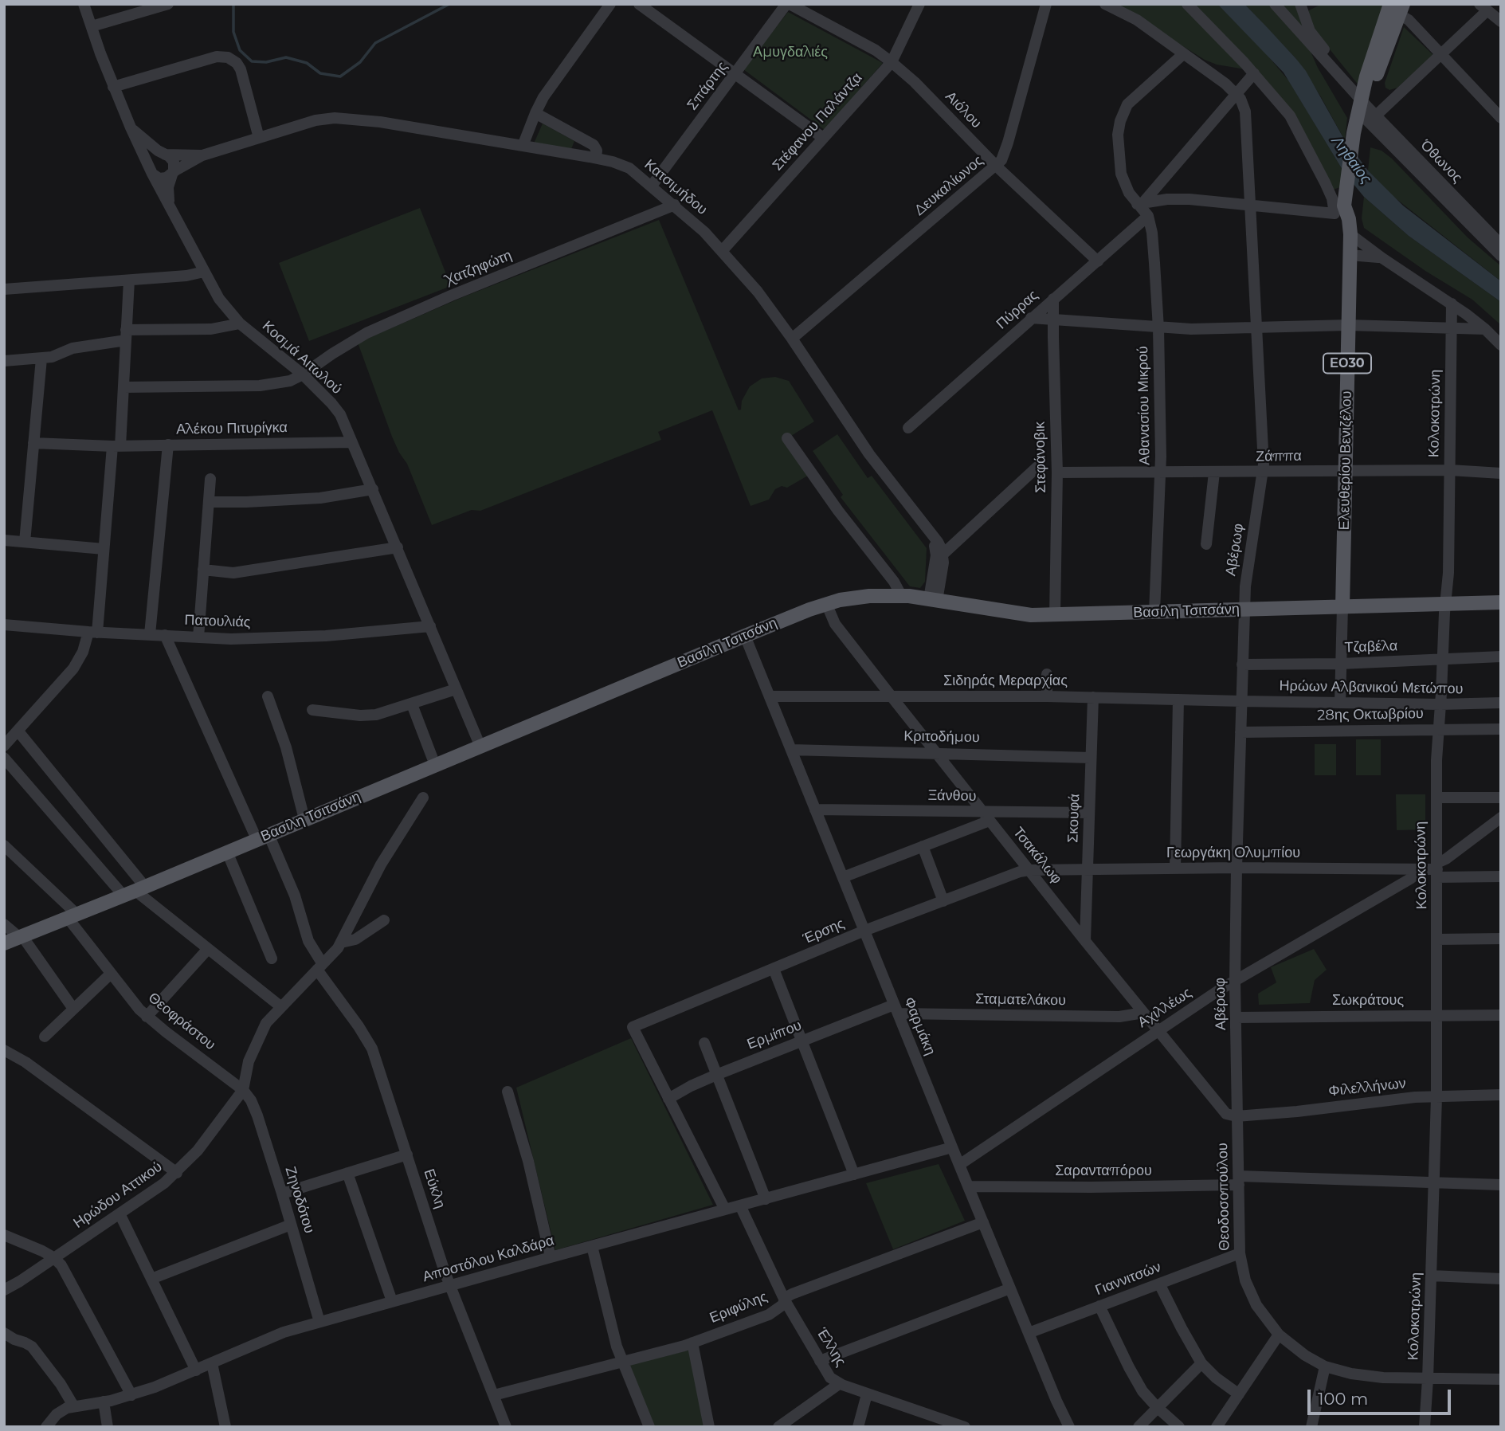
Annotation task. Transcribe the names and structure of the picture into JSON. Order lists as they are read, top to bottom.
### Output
{
  "streets": {
    "main road": ["ΕΟ30", "Ελευθερίου Βενιζέλου", "Βασίλη Τσιτσάνη"],
    "street": [
      "Σπάρτης",
      "Αιόλου",
      "Στέφανου Παλάντζα",
      "Δευκαλίωνος",
      "Κατσιμήδου",
      "Χατζηφώτη",
      "Πύρρας",
      "Κοσμά Αιτωλού",
      "Αθανασίου Μικρού",
      "Κολοκοτρώνη",
      "Αλέκου Πιτυρίγκα",
      "Ζάππα",
      "Στεφάνοβικ",
      "Αβέρωφ",
      "Πατουλιάς",
      "Τζαβέλα",
      "Σιδηράς Μεραρχίας",
      "Ηρώων Αλβανικού Μετώπου",
      "28ης Οκτωβρίου",
      "Κριτοδήμου",
      "Ξάνθου",
      "Σκουφά",
      "Γεωργάκη Ολυμπίου",
      "Τσακάλωφ",
      "Έρσης",
      "Σταματελάκου",
      "Σωκράτους",
      "Αχιλλέως",
      "Θεοφράστου",
      "Φαρμάκη",
      "Ερμίπου",
      "Φιλελλήνων",
      "Σαρανταπόρου",
      "Εύκλη",
      "Ηρώδου Αττικού",
      "Θεοδοσοπούλου",
      "Ζηνοδότου",
      "Αποστόλου Καλδάρα",
      "Γιαννιτσών",
      "Εριφύλης",
      "Έλλης"
    ]
  },
  "crossings": [
    ["Σπάρτης", "Αιόλου"],
    ["Σπάρτης", "Κατσιμήδου"],
    ["Αιόλου", "Στέφανου Παλάντζα"],
    ["Αιόλου", "Δευκαλίωνος"],
    ["Αιόλου", "Πύρρας"],
    ["Στέφανου Παλάντζα", "Κατσιμήδου"],
    ["Δευκαλίωνος", "Κατσιμήδου"],
    ["Κατσιμήδου", "Χατζηφώτη"],
    ["Χατζηφώτη", "Κοσμά Αιτωλού"],
    ["Πύρρας", "Αθανασίου Μικρού"],
    ["Πύρρας", "Στεφάνοβικ"],
    ["Κοσμά Αιτωλού", "Αλέκου Πιτυρίγκα"],
    ["Κοσμά Αιτωλού", "Βασίλη Τσιτσάνη"],
    ["Κοσμά Αιτωλού", "Πατουλιάς"],
    ["Αθανασίου Μικρού", "Ζάππα"],
    ["Αθανασίου Μικρού", "Βασίλη Τσιτσάνη"],
    ["Κολοκοτρώνη", "Ζάππα"],
    ["Κολοκοτρώνη", "Βασίλη Τσιτσάνη"],
    ["Κολοκοτρώνη", "Τζαβέλα"],
    ["Κολοκοτρώνη", "Ηρώων Αλβανικού Μετώπου"],
    ["Κολοκοτρώνη", "28ης Οκτωβρίου"],
    ["Κολοκοτρώνη", "Γεωργάκη Ολυμπίου"],
    ["Κολοκοτρώνη", "Σωκράτους"],
    ["Κολοκοτρώνη", "Φιλελλήνων"],
    ["Κολοκοτρώνη", "Σαρανταπόρου"],
    ["Κολοκοτρώνη", "Θεοδοσοπούλου"],
    ["Ζάππα", "Στεφάνοβικ"],
    ["Ζάππα", "Ελευθερίου Βενιζέλου"],
    ["Ζάππα", "Αβέρωφ"],
    ["Στεφάνοβικ", "Βασίλη Τσιτσάνη"],
    ["Ελευθερίου Βενιζέλου", "Βασίλη Τσιτσάνη"],
    ["Ελευθερίου Βενιζέλου", "Τζαβέλα"],
    ["Ελευθερίου Βενιζέλου", "Ηρώων Αλβανικού Μετώπου"],
    ["Αβέρωφ", "Βασίλη Τσιτσάνη"],
    ["Αβέρωφ", "Τζαβέλα"],
    ["Αβέρωφ", "Σιδηράς Μεραρχίας"],
    ["Αβέρωφ", "Ηρώων Αλβανικού Μετώπου"],
    ["Αβέρωφ", "28ης Οκτωβρίου"],
    ["Αβέρωφ", "Γεωργάκη Ολυμπίου"],
    ["Αβέρωφ", "Τσακάλωφ"],
    ["Αβέρωφ", "Σωκράτους"],
    ["Αβέρωφ", "Αχιλλέως"],
    ["Αβέρωφ", "Φιλελλήνων"],
    ["Αβέρωφ", "Θεοδοσοπούλου"],
    ["Βασίλη Τσιτσάνη", "Τσακάλωφ"],
    ["Βασίλη Τσιτσάνη", "Θεοφράστου"],
    ["Βασίλη Τσιτσάνη", "Φαρμάκη"],
    ["Βασίλη Τσιτσάνη", "Εύκλη"],
    ["Πατουλιάς", "Εύκλη"],
    ["Σιδηράς Μεραρχίας", "Ηρώων Αλβανικού Μετώπου"],
    ["Σιδηράς Μεραρχίας", "Σκουφά"],
    ["Σιδηράς Μεραρχίας", "Τσακάλωφ"],
    ["Σιδηράς Μεραρχίας", "Φαρμάκη"],
    ["Κριτοδήμου", "Σκουφά"],
    ["Κριτοδήμου", "Τσακάλωφ"],
    ["Κριτοδήμου", "Φαρμάκη"],
    ["Ξάνθου", "Σκουφά"],
    ["Ξάνθου", "Τσακάλωφ"],
    ["Ξάνθου", "Φαρμάκη"],
    ["Σκουφά", "Γεωργάκη Ολυμπίου"],
    ["Σκουφά", "Τσακάλωφ"],
    ["Γεωργάκη Ολυμπίου", "Τσακάλωφ"],
    ["Γεωργάκη Ολυμπίου", "Έρσης"],
    ["Γεωργάκη Ολυμπίου", "Αχιλλέως"],
    ["Τσακάλωφ", "Έρσης"],
    ["Τσακάλωφ", "Σταματελάκου"],
    ["Τσακάλωφ", "Αχιλλέως"],
    ["Τσακάλωφ", "Φιλελλήνων"],
    ["Τσακάλωφ", "Θεοδοσοπούλου"],
    ["Έρσης", "Φαρμάκη"],
    ["Έρσης", "Ερμίπου"],
    ["Σταματελάκου", "Φαρμάκη"],
    ["Σταματελάκου", "Ερμίπου"],
    ["Αχιλλέως", "Φαρμάκη"],
    ["Θεοφράστου", "Ηρώδου Αττικού"],
    ["Θεοφράστου", "Ζηνοδότου"],
    ["Φαρμάκη", "Ερμίπου"],
    ["Φαρμάκη", "Σαρανταπόρου"],
    ["Φαρμάκη", "Αποστόλου Καλδάρα"],
    ["Φαρμάκη", "Γιαννιτσών"],
    ["Φαρμάκη", "Εριφύλης"],
    ["Φιλελλήνων", "Θεοδοσοπούλου"],
    ["Σαρανταπόρου", "Θεοδοσοπούλου"],
    ["Εύκλη", "Ηρώδου Αττικού"],
    ["Εύκλη", "Αποστόλου Καλδάρα"],
    ["Εύκλη", "Εριφύλης"],
    ["Ηρώδου Αττικού", "Ζηνοδότου"],
    ["Θεοδοσοπούλου", "Γιαννιτσών"],
    ["Ζηνοδότου", "Αποστόλου Καλδάρα"],
    ["Αποστόλου Καλδάρα", "Έλλης"],
    ["Εριφύλης", "Έλλης"]
  ],
  "water": ["Ληθαίος"],
  "parks": ["Αμυγδαλιές"],
  "scale_bar": "100 m"
}
